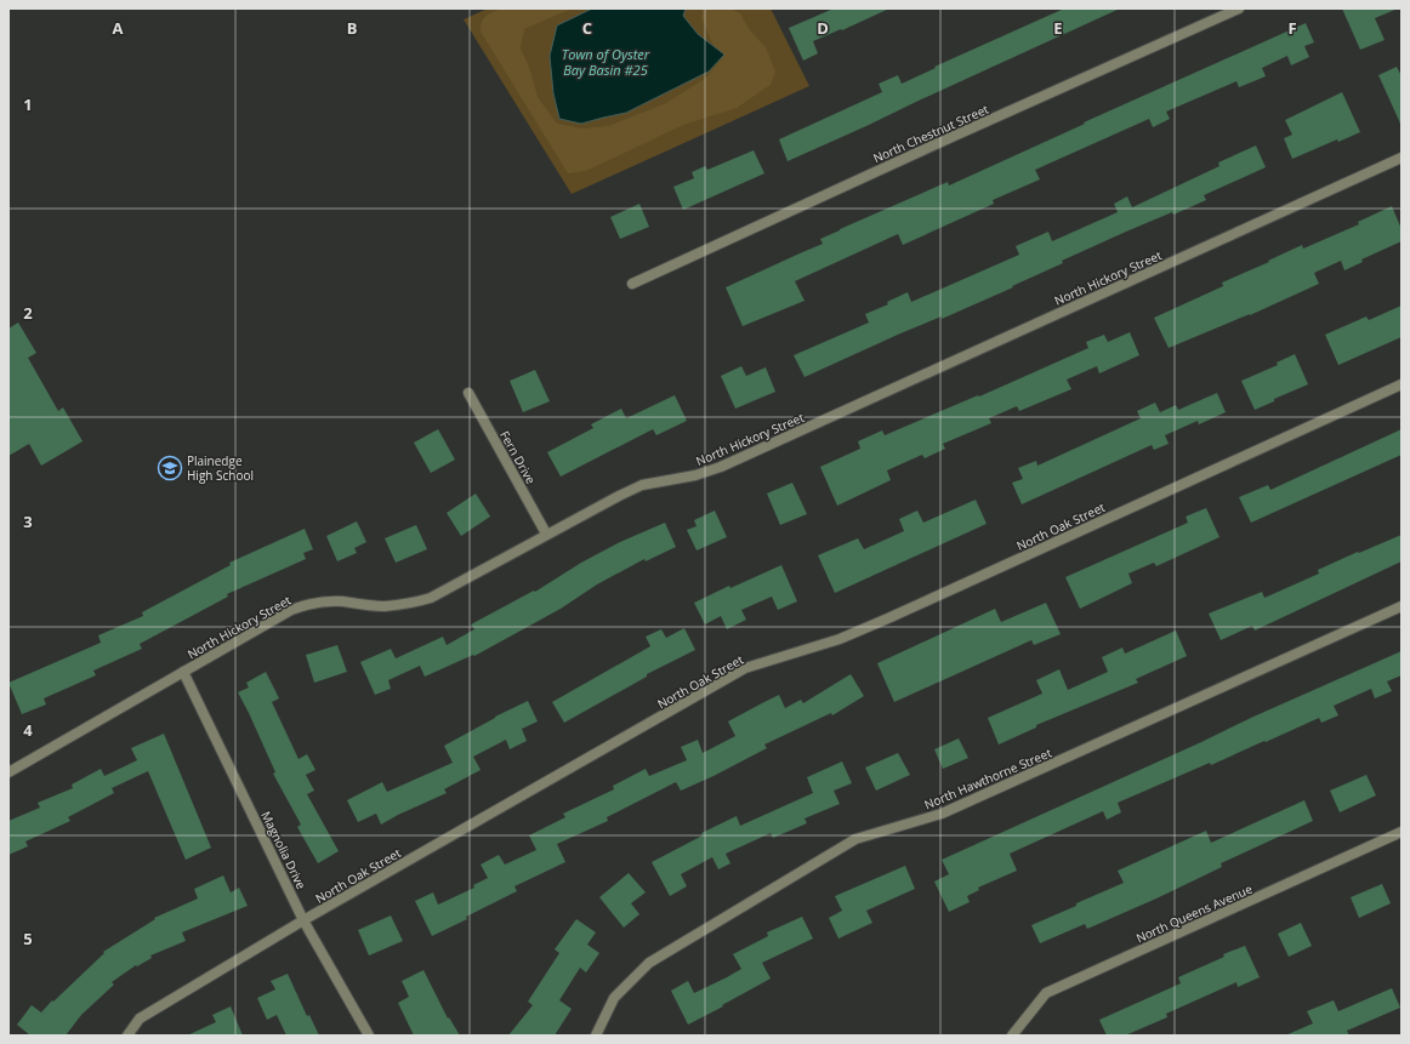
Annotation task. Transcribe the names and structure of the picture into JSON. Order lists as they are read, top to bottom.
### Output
{
  "streets": {
    "street": [
      "North Chestnut Street",
      "North Hickory Street",
      "Fern Drive",
      "North Oak Street",
      "North Hawthorne Street",
      "Magnolia Drive",
      "North Queens Avenue"
    ]
  },
  "crossings": [
    ["North Hickory Street", "Fern Drive"],
    ["North Hickory Street", "Magnolia Drive"],
    ["North Oak Street", "Magnolia Drive"]
  ],
  "water": ["Town of Oyster Bay Basin #25"],
  "places": {
    "school or university": ["Plainedge High School"]
  },
  "grid": {
    "columns": [
      "A",
      "B",
      "C",
      "D",
      "E",
      "F"
    ],
    "rows": [
      "1",
      "2",
      "3",
      "4",
      "5"
    ]
  }
}
